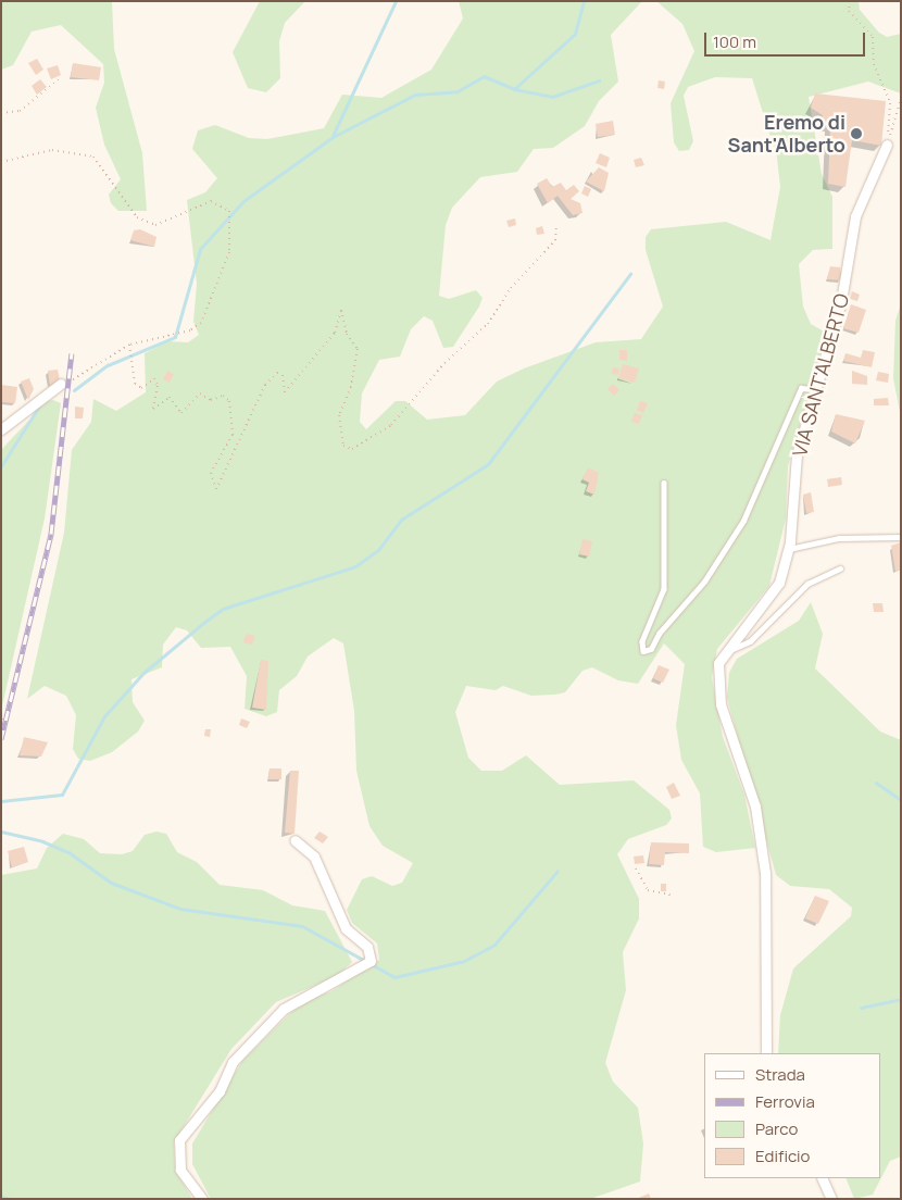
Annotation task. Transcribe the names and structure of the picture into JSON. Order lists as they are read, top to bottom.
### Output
{
  "streets": {
    "street": ["VIA SANT'ALBERTO"]
  },
  "places": ["Eremo di Sant'Alberto"],
  "legend": [
    "Strada",
    "Ferrovia",
    "Parco",
    "Edificio"
  ],
  "scale_bar": "100 m"
}
